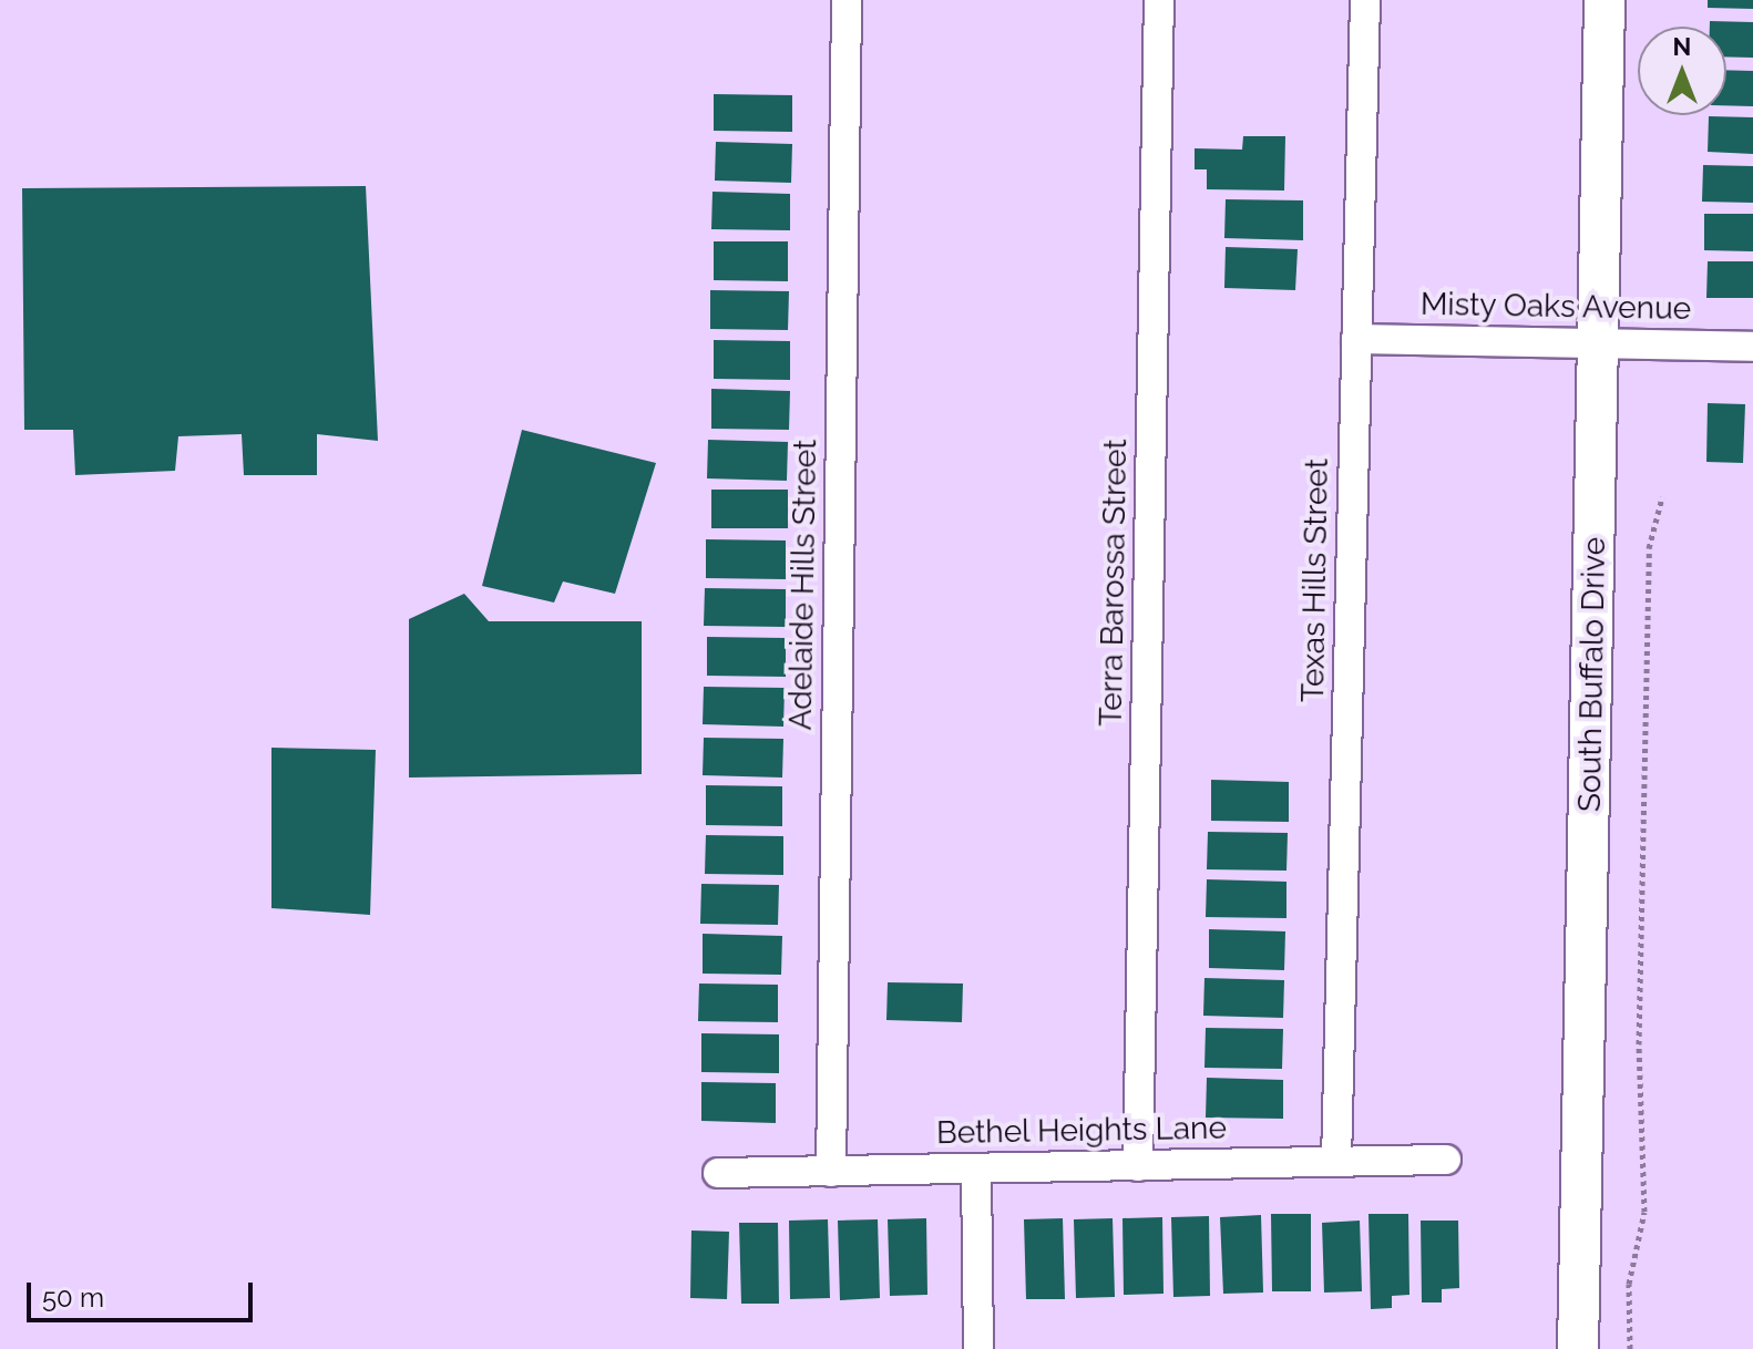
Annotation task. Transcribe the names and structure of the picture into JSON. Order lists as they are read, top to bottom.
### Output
{
  "streets": {
    "main road": ["South Buffalo Drive"],
    "street": [
      "Misty Oaks Avenue",
      "Texas Hills Street",
      "Terra Barossa Street",
      "Adelaide Hills Street",
      "Bethel Heights Lane"
    ]
  },
  "crossings": [
    ["Misty Oaks Avenue", "Texas Hills Street"],
    ["Misty Oaks Avenue", "South Buffalo Drive"],
    ["Texas Hills Street", "Bethel Heights Lane"],
    ["Terra Barossa Street", "Bethel Heights Lane"],
    ["Adelaide Hills Street", "Bethel Heights Lane"]
  ],
  "scale_bar": "50 m",
  "north": "top"
}
